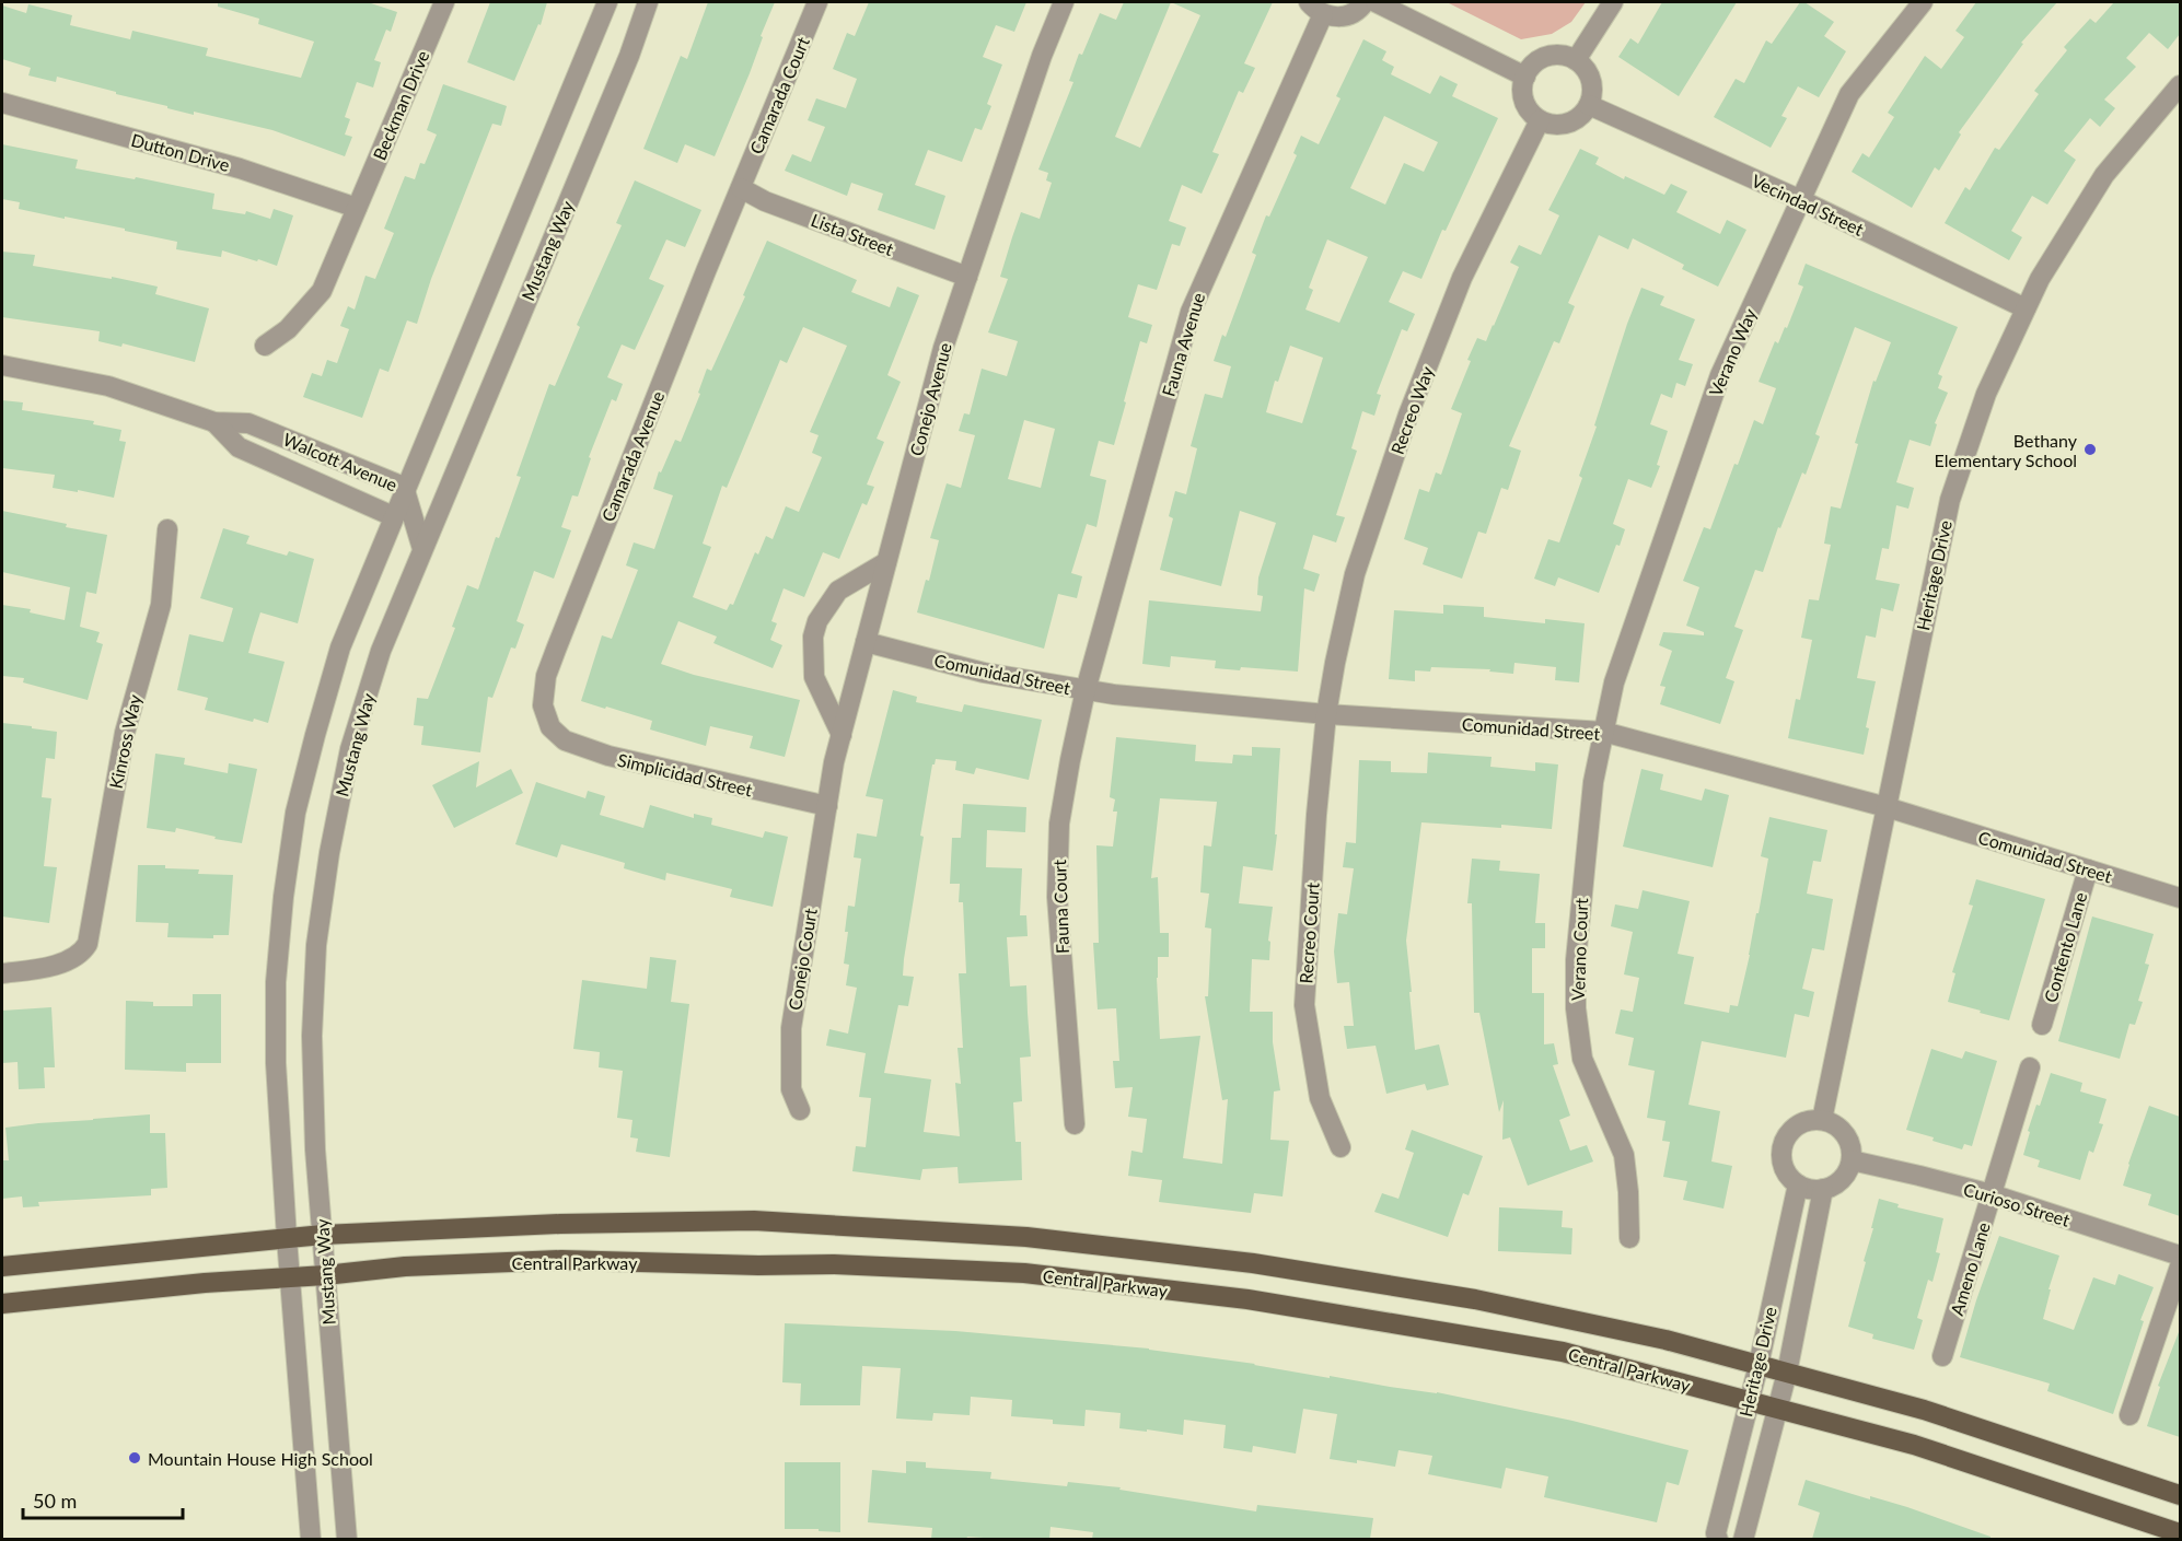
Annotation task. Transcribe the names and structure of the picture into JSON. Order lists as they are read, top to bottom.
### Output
{
  "streets": {
    "main road": ["Central Parkway"],
    "street": [
      "Camarada Court",
      "Beckman Drive",
      "Dutton Drive",
      "Vecindad Street",
      "Lista Street",
      "Mustang Way",
      "Fauna Avenue",
      "Verano Way",
      "Conejo Avenue",
      "Recreo Way",
      "Camarada Avenue",
      "Walcott Avenue",
      "Heritage Drive",
      "Comunidad Street",
      "Kinross Way",
      "Simplicidad Street",
      "Fauna Court",
      "Recreo Court",
      "Contento Lane",
      "Verano Court",
      "Conejo Court",
      "Curioso Street",
      "Ameno Lane"
    ]
  },
  "crossings": [
    ["Camarada Court", "Lista Street"],
    ["Camarada Court", "Camarada Avenue"],
    ["Beckman Drive", "Dutton Drive"],
    ["Vecindad Street", "Verano Way"],
    ["Vecindad Street", "Recreo Way"],
    ["Vecindad Street", "Heritage Drive"],
    ["Lista Street", "Conejo Avenue"],
    ["Lista Street", "Camarada Avenue"],
    ["Mustang Way", "Walcott Avenue"],
    ["Mustang Way", "Central Parkway"],
    ["Fauna Avenue", "Comunidad Street"],
    ["Fauna Avenue", "Fauna Court"],
    ["Verano Way", "Comunidad Street"],
    ["Verano Way", "Verano Court"],
    ["Conejo Avenue", "Comunidad Street"],
    ["Conejo Avenue", "Simplicidad Street"],
    ["Conejo Avenue", "Conejo Court"],
    ["Recreo Way", "Comunidad Street"],
    ["Recreo Way", "Recreo Court"],
    ["Camarada Avenue", "Simplicidad Street"],
    ["Heritage Drive", "Comunidad Street"],
    ["Heritage Drive", "Curioso Street"],
    ["Heritage Drive", "Central Parkway"],
    ["Comunidad Street", "Fauna Court"],
    ["Comunidad Street", "Recreo Court"],
    ["Comunidad Street", "Contento Lane"],
    ["Comunidad Street", "Verano Court"],
    ["Simplicidad Street", "Conejo Court"],
    ["Curioso Street", "Ameno Lane"]
  ],
  "places": ["Bethany Elementary School", "Mountain House High School"],
  "scale_bar": "50 m"
}
